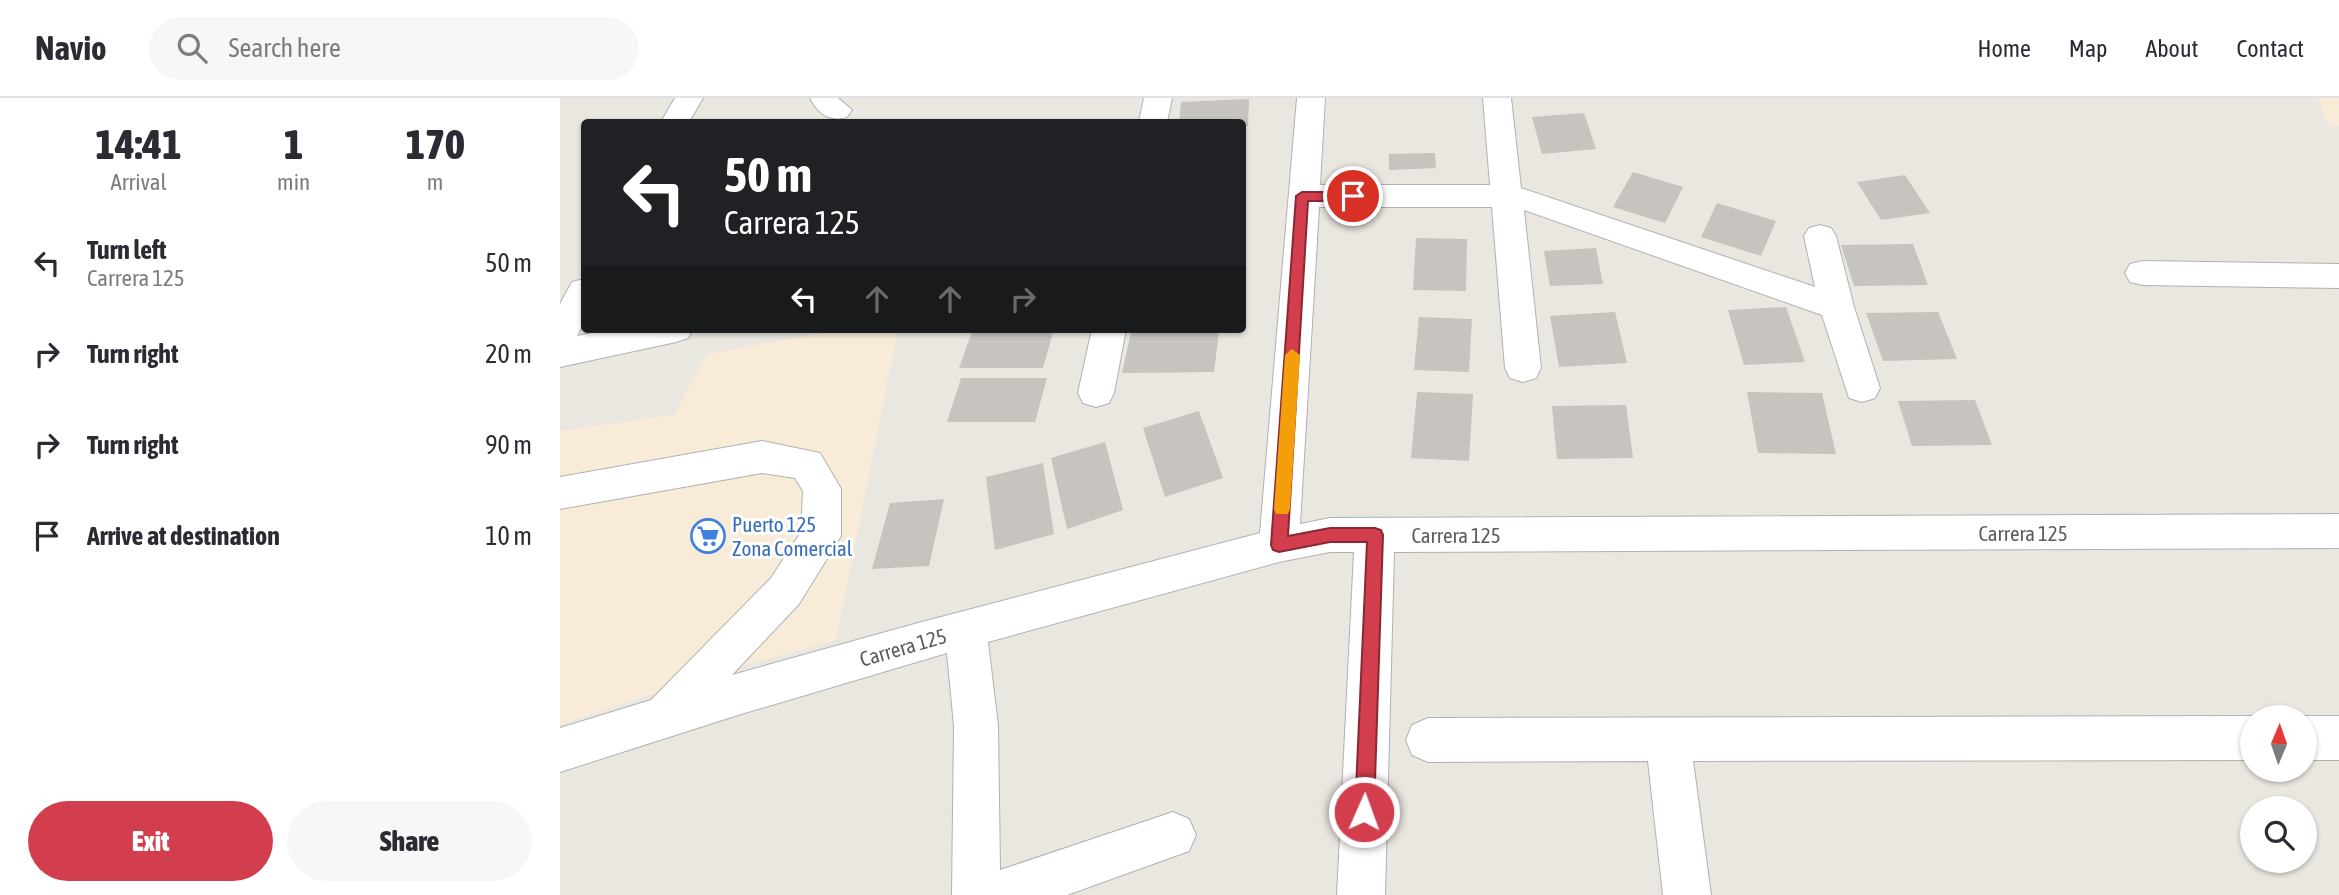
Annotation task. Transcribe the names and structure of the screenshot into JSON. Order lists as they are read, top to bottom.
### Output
{
  "streets": {
    "street": ["Carrera 125"]
  },
  "places": {
    "supermarket": ["Puerto 125 Zona Comercial"]
  },
  "north": "top",
  "page": {
    "header": "Navio",
    "search": "Search here",
    "nav": [
      "Home",
      "Map",
      "About",
      "Contact"
    ],
    "eta": [
      "14:41",
      "Arrival",
      "1",
      "min",
      "170",
      "m"
    ],
    "turn": ["50 m", "Carrera 125"],
    "list": [
      {
        "name": "Turn left",
        "note": "Carrera 125",
        "value": "50 m"
      },
      {
        "name": "Turn right",
        "value": "20 m"
      },
      {
        "name": "Turn right",
        "value": "90 m"
      },
      {
        "name": "Arrive at destination",
        "value": "10 m"
      }
    ],
    "buttons": ["Exit", "Share"]
  }
}
